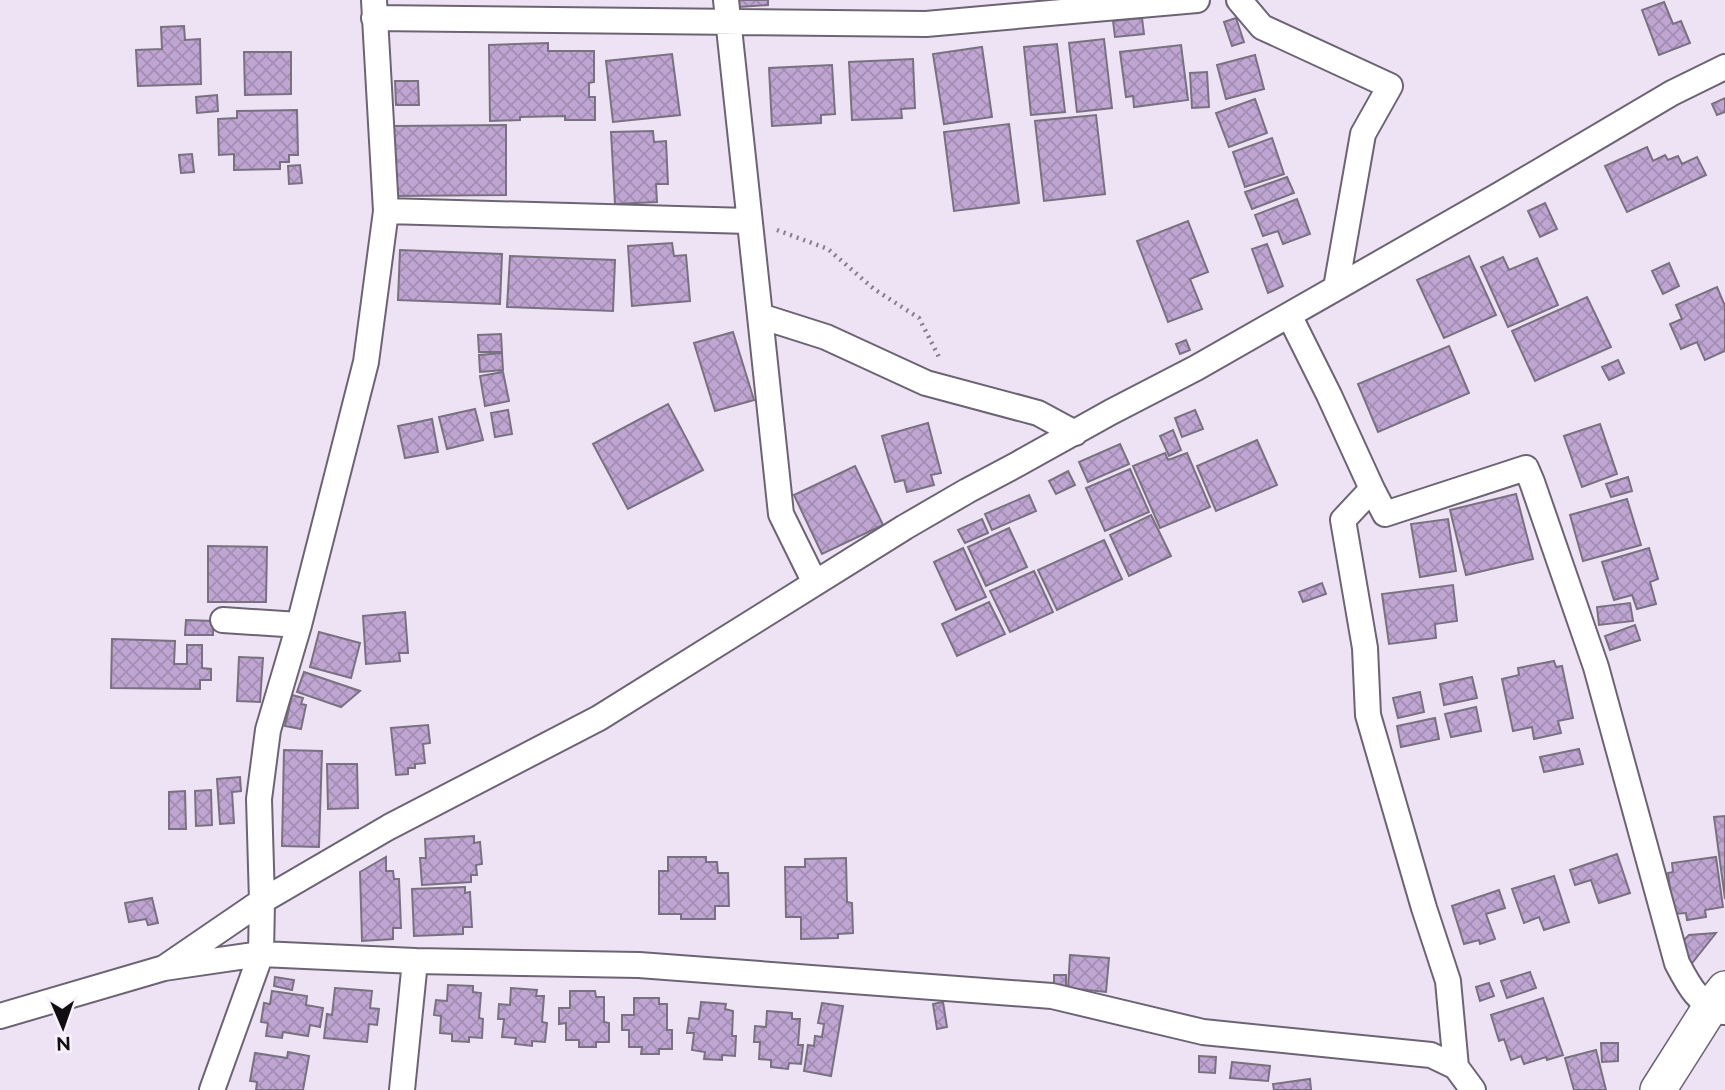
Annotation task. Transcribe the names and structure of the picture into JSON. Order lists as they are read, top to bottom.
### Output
{
  "north": "bottom"
}
